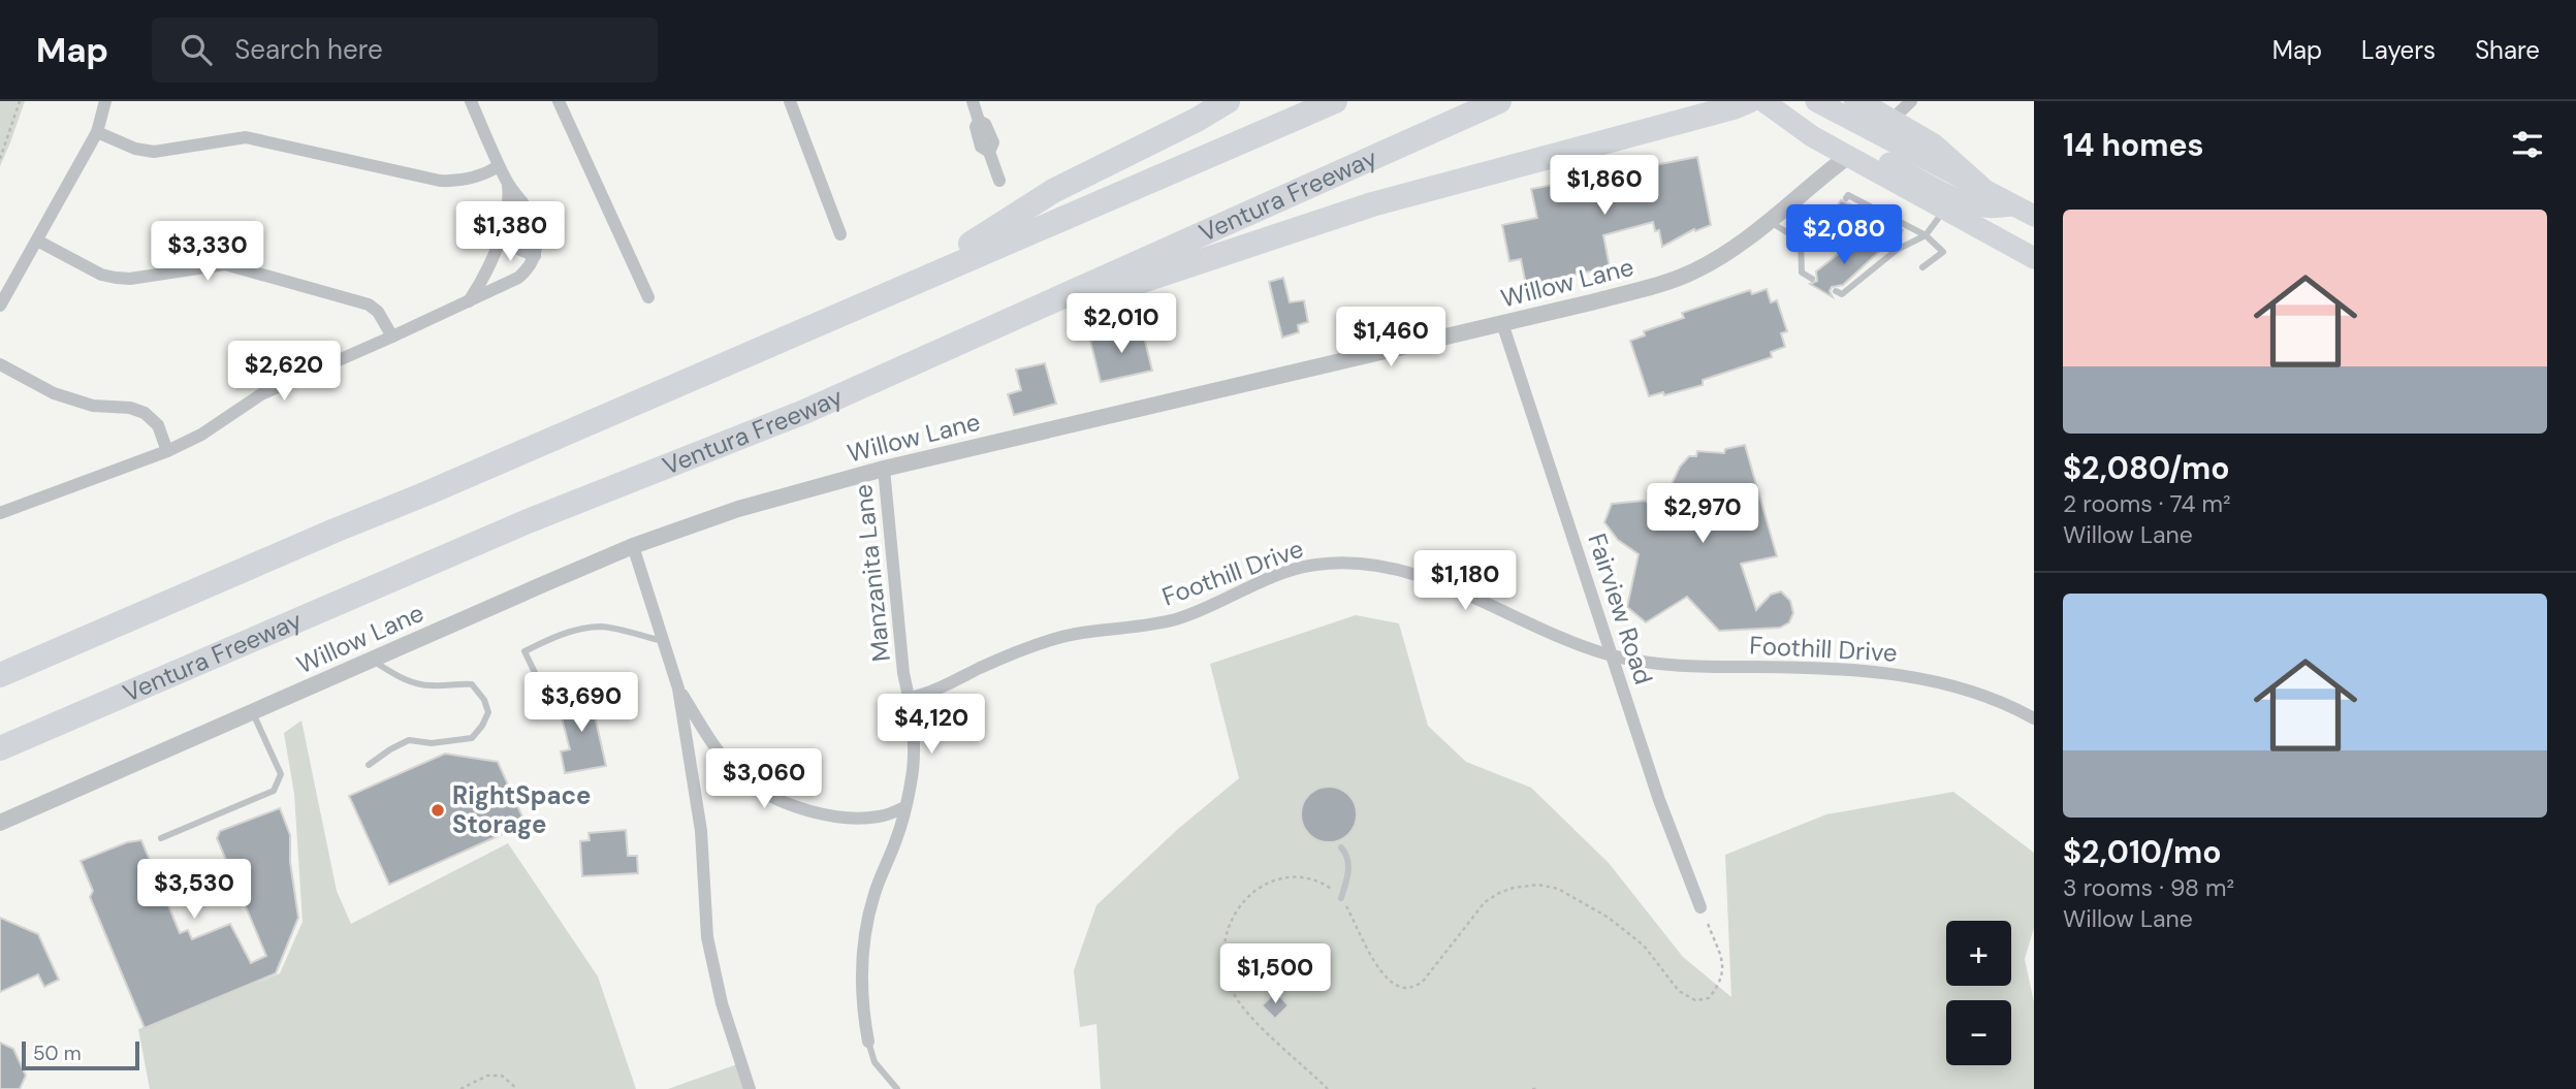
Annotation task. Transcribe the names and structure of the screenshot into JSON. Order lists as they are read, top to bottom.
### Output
{
  "streets": {
    "highway": ["Ventura Freeway"],
    "street": [
      "Willow Lane",
      "Manzanita Lane",
      "Foothill Drive",
      "Fairview Road"
    ]
  },
  "crossings": [
    ["Willow Lane", "Manzanita Lane"],
    ["Willow Lane", "Fairview Road"],
    ["Manzanita Lane", "Foothill Drive"],
    ["Foothill Drive", "Fairview Road"]
  ],
  "places": ["RightSpace Storage"],
  "scale_bar": "50 m",
  "page": {
    "header": "Map",
    "search": "Search here",
    "nav": ["Map", "Layers", "Share"],
    "heading": "14 homes",
    "price": [
      "$1,860",
      "$1,380",
      "$2,080",
      "$3,330",
      "$2,010",
      "$1,460",
      "$2,620",
      "$2,970",
      "$1,180",
      "$3,690",
      "$4,120",
      "$3,060",
      "$3,530",
      "$1,500"
    ],
    "list": [
      {
        "name": "$2,080/mo",
        "note": "2 rooms · 74 m² · Willow Lane"
      },
      {
        "name": "$2,010/mo",
        "note": "3 rooms · 98 m² · Willow Lane"
      }
    ],
    "map_buttons": ["+", "−"],
    "scale": "50 m"
  }
}
